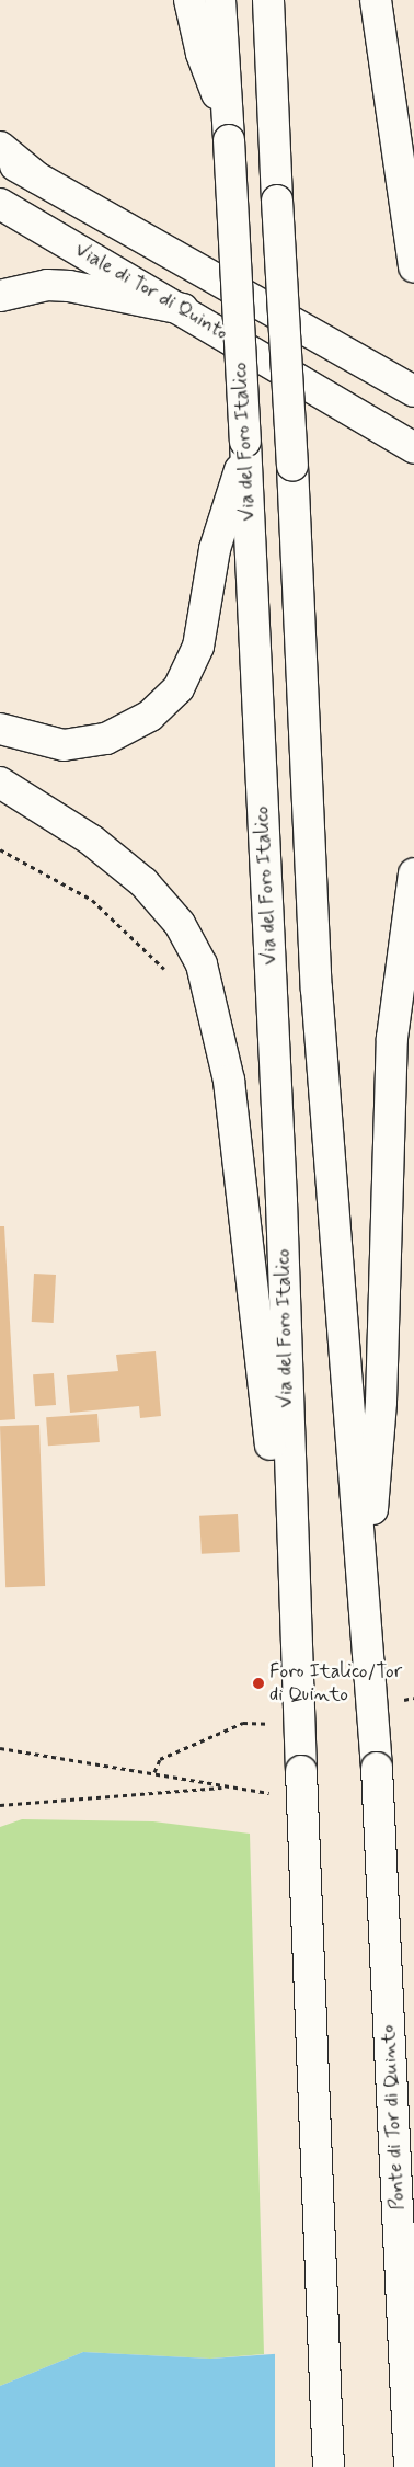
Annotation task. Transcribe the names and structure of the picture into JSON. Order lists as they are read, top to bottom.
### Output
{
  "streets": {
    "main road": ["Viale di Tor di Quinto", "Via del Foro Italico", "Ponte di Tor di Quinto"]
  },
  "places": ["Foro Italico/Tor di Quinto"]
}
